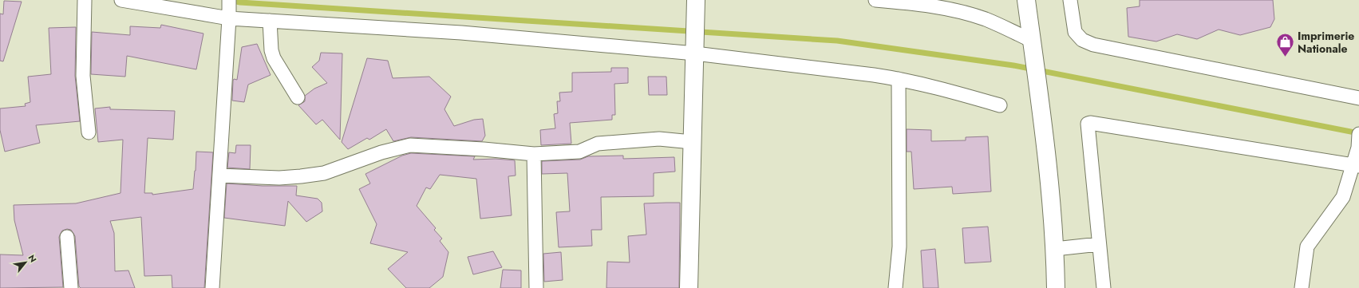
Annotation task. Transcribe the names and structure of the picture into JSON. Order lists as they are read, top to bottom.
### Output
{
  "places": {
    "shop": ["Imprimerie Nationale"]
  },
  "north": "top right"
}
